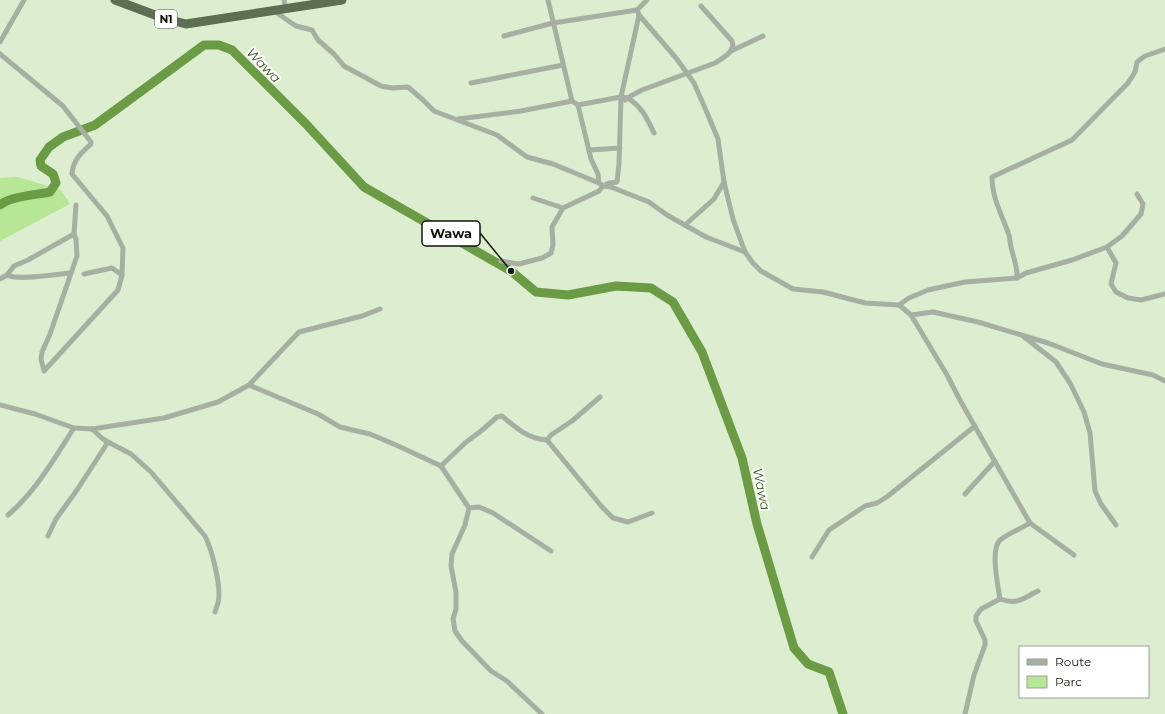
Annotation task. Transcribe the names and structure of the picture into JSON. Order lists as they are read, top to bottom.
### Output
{
  "streets": {
    "highway": ["N1"]
  },
  "water": ["Wawa"],
  "places": ["Wawa"],
  "legend": ["Route", "Parc"]
}
